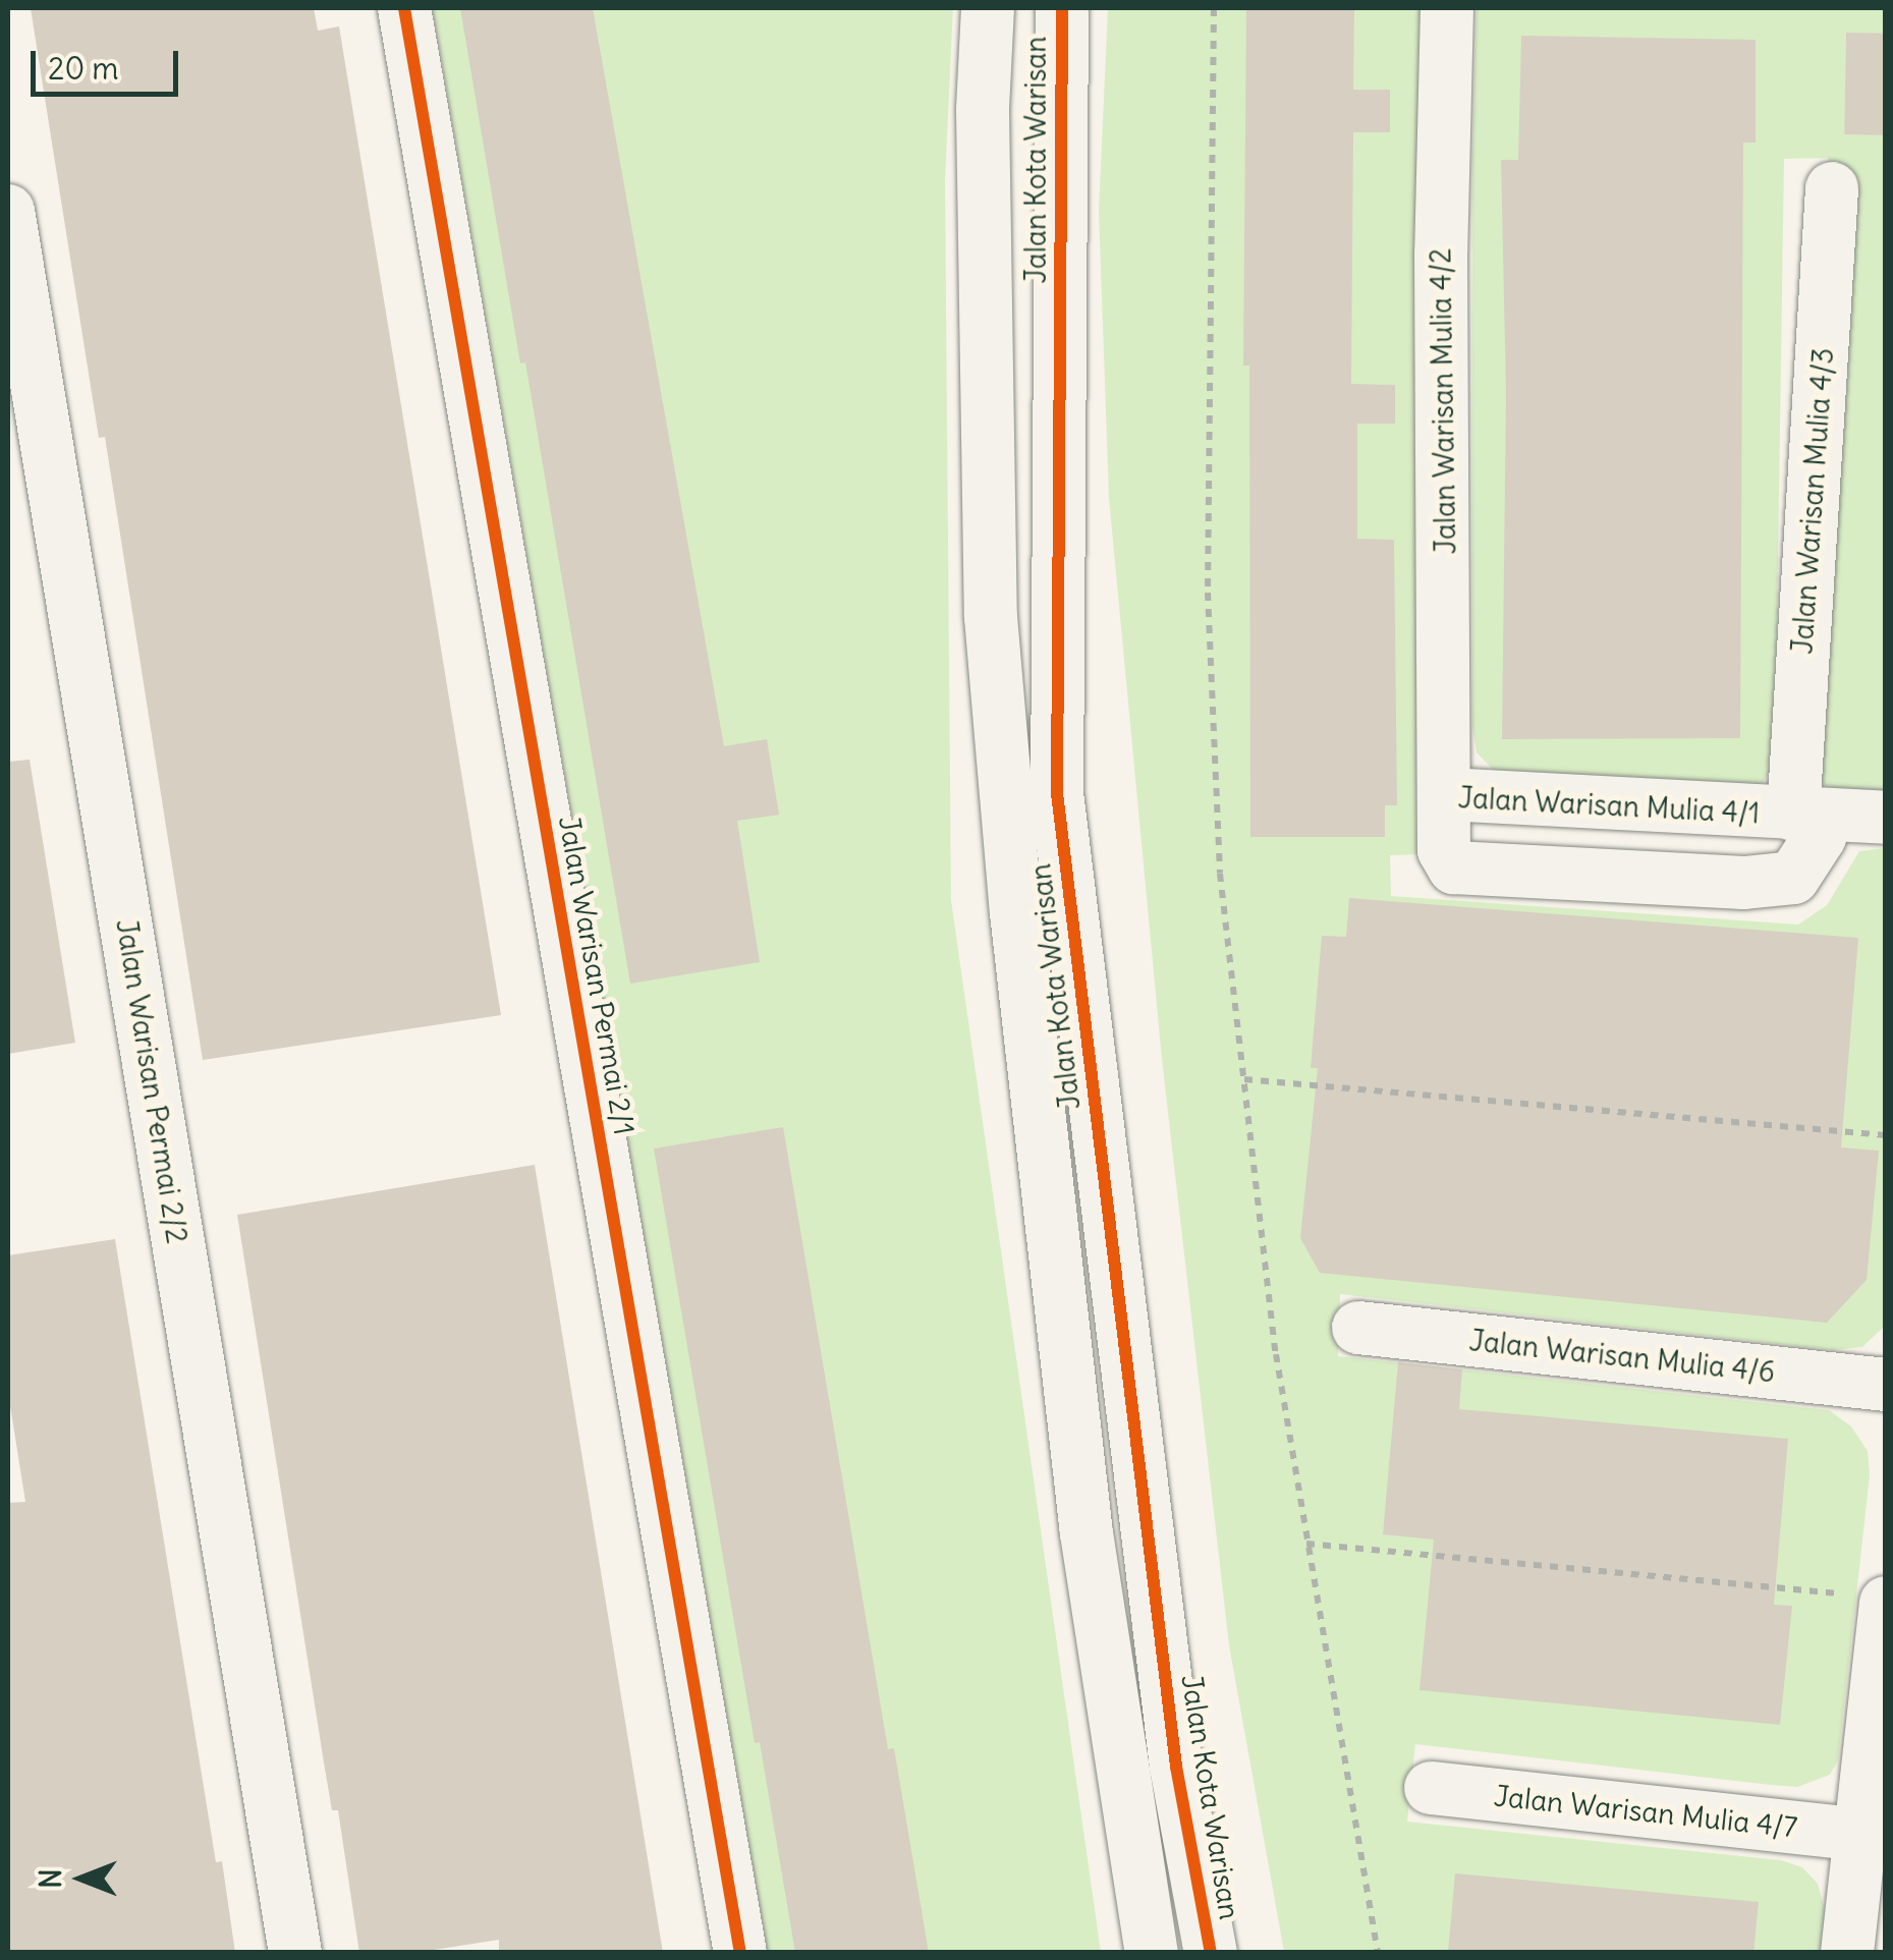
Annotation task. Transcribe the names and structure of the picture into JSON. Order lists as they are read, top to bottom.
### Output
{
  "streets": {
    "street": [
      "Jalan Kota Warisan",
      "Jalan Warisan Mulia 4/2",
      "Jalan Warisan Mulia 4/3",
      "Jalan Warisan Mulia 4/1",
      "Jalan Warisan Permai 2/1",
      "Jalan Warisan Permai 2/2",
      "Jalan Warisan Mulia 4/6",
      "Jalan Warisan Mulia 4/7"
    ]
  },
  "crossings": [
    ["Jalan Warisan Mulia 4/2", "Jalan Warisan Mulia 4/1"],
    ["Jalan Warisan Mulia 4/3", "Jalan Warisan Mulia 4/1"]
  ],
  "scale_bar": "20 m",
  "north": "left"
}
